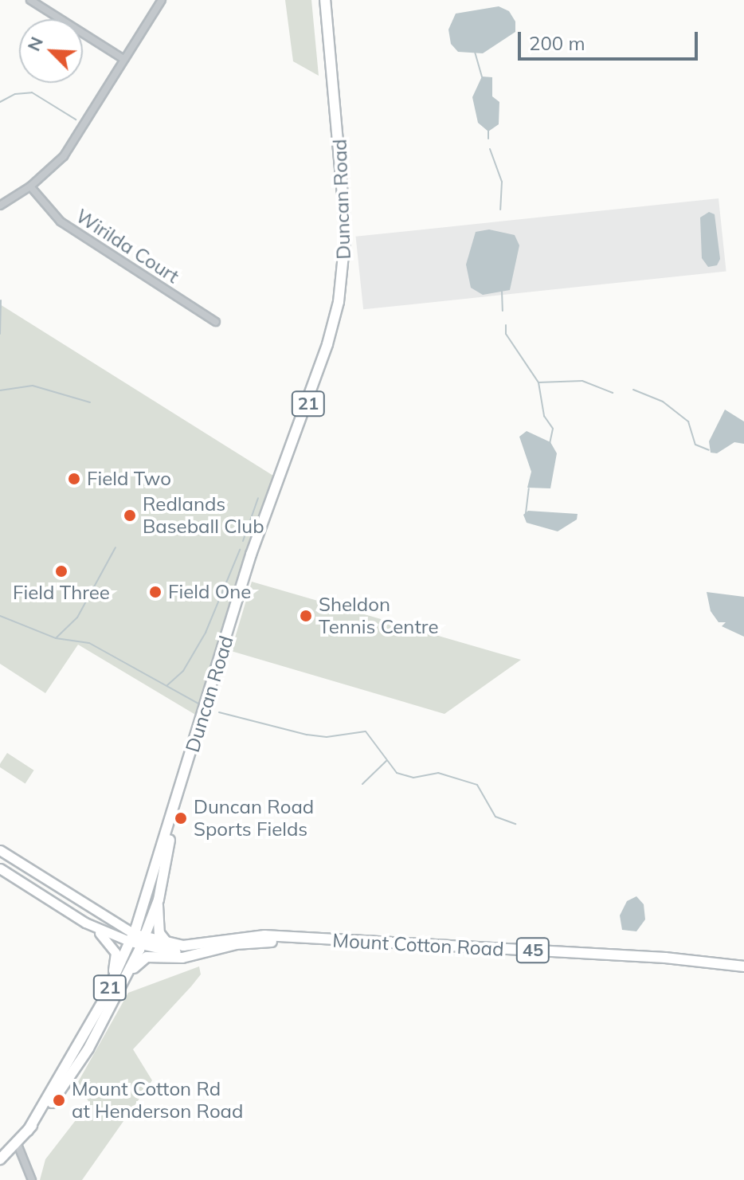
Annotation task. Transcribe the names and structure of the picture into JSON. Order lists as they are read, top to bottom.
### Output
{
  "streets": {
    "main road": [
      "Duncan Road",
      "21",
      "Mount Cotton Road",
      "45"
    ],
    "street": ["Wirilda Court"]
  },
  "crossings": [
    ["Duncan Road", "Mount Cotton Road"]
  ],
  "places": [
    "Field Two",
    "Redlands Baseball Club",
    "Field Three",
    "Field One",
    "Sheldon Tennis Centre",
    "Duncan Road Sports Fields",
    "Mount Cotton Rd at Henderson Road"
  ],
  "scale_bar": "200 m",
  "north": "top left"
}
